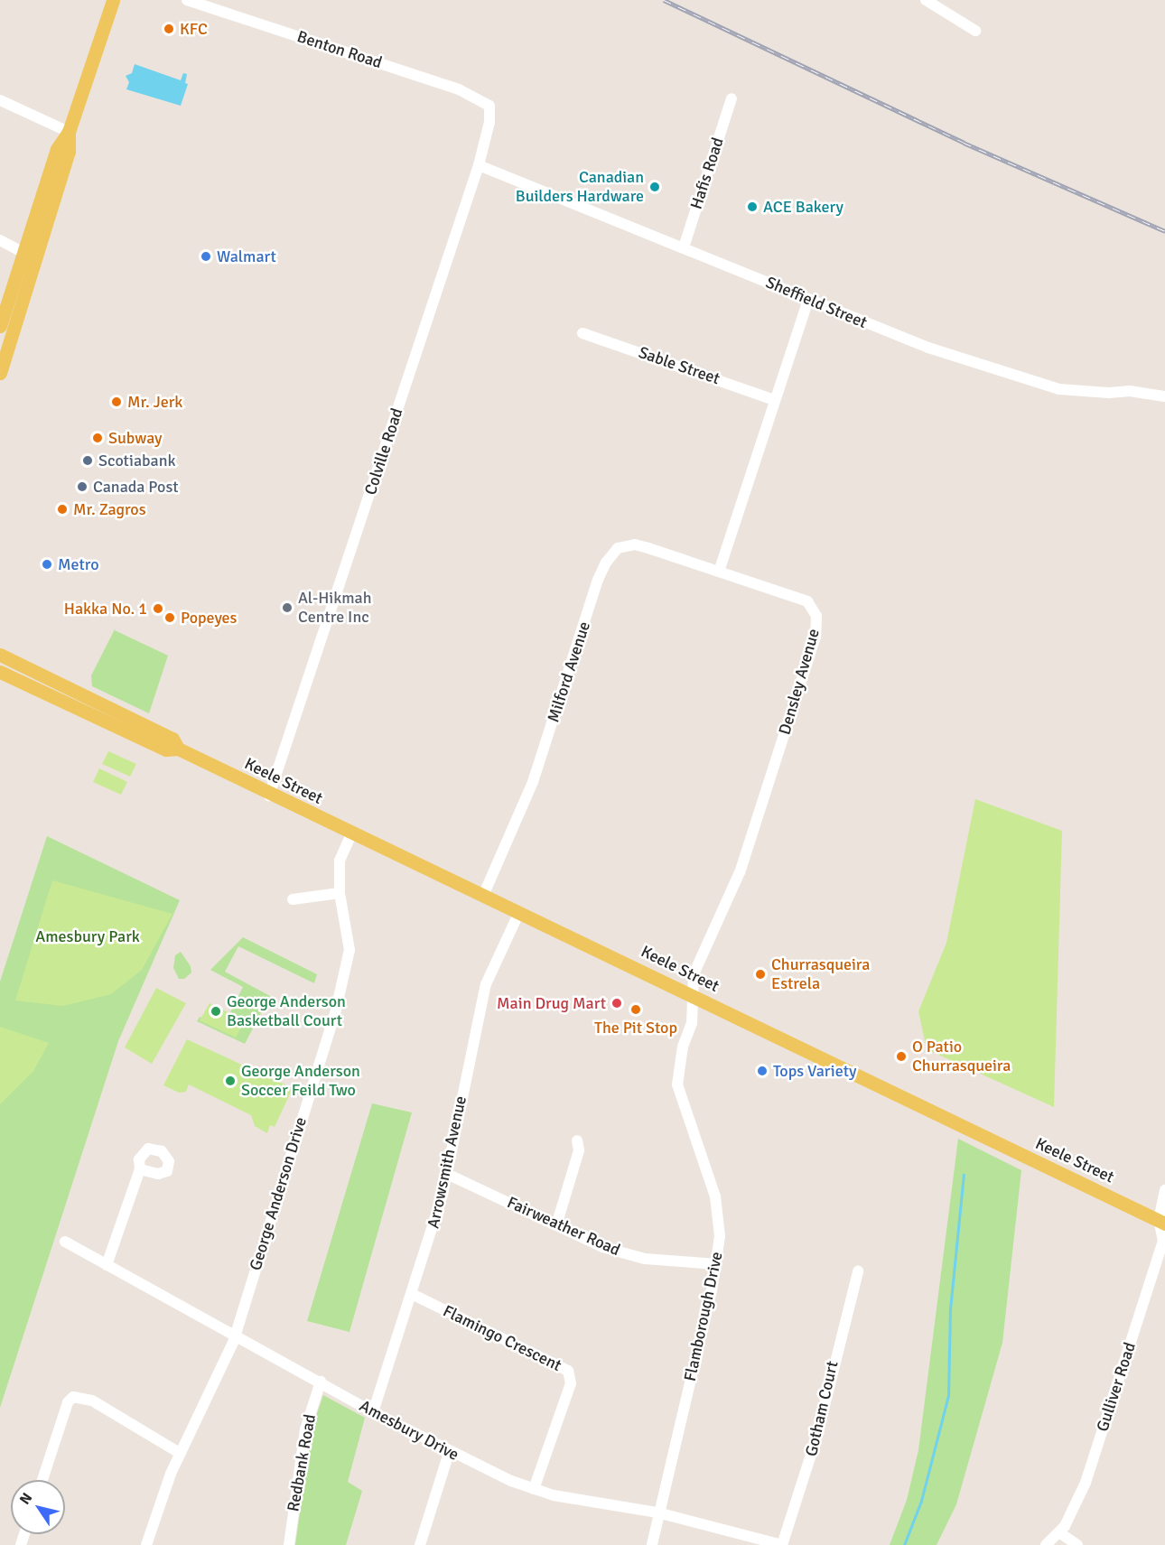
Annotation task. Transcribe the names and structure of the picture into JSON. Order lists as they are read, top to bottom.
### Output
{
  "streets": {
    "main road": ["Keele Street"],
    "street": [
      "Benton Road",
      "Hafis Road",
      "Sheffield Street",
      "Sable Street",
      "Colville Road",
      "Milford Avenue",
      "Densley Avenue",
      "Arrowsmith Avenue",
      "George Anderson Drive",
      "Fairweather Road",
      "Flamborough Drive",
      "Flamingo Crescent",
      "Gulliver Road",
      "Gotham Court",
      "Amesbury Drive",
      "Redbank Road"
    ]
  },
  "crossings": [
    ["Benton Road", "Colville Road"],
    ["Hafis Road", "Sheffield Street"],
    ["Sheffield Street", "Colville Road"],
    ["Colville Road", "Keele Street"],
    ["Milford Avenue", "Densley Avenue"],
    ["Milford Avenue", "Keele Street"],
    ["Densley Avenue", "Keele Street"],
    ["Densley Avenue", "Flamborough Drive"],
    ["Keele Street", "Arrowsmith Avenue"],
    ["Keele Street", "George Anderson Drive"],
    ["Keele Street", "Flamborough Drive"],
    ["Keele Street", "Gulliver Road"],
    ["Arrowsmith Avenue", "Fairweather Road"],
    ["Arrowsmith Avenue", "Flamingo Crescent"],
    ["Arrowsmith Avenue", "Amesbury Drive"],
    ["George Anderson Drive", "Amesbury Drive"],
    ["Fairweather Road", "Flamborough Drive"],
    ["Flamborough Drive", "Amesbury Drive"],
    ["Flamingo Crescent", "Amesbury Drive"],
    ["Gotham Court", "Amesbury Drive"],
    ["Amesbury Drive", "Redbank Road"]
  ],
  "parks": ["Amesbury Park"],
  "places": [
    "KFC",
    "Canadian Builders Hardware",
    "ACE Bakery",
    "Walmart",
    "Mr. Jerk",
    "Subway",
    "Scotiabank",
    "Canada Post",
    "Mr. Zagros",
    "Metro",
    "Al-Hikmah Centre Inc",
    "Hakka No. 1",
    "Popeyes",
    "Churrasqueira Estrela",
    "Main Drug Mart",
    "The Pit Stop",
    "George Anderson Basketball Court",
    "O Patio Churrasqueira",
    "Tops Variety",
    "George Anderson Soccer Feild Two"
  ],
  "north": "top left"
}
